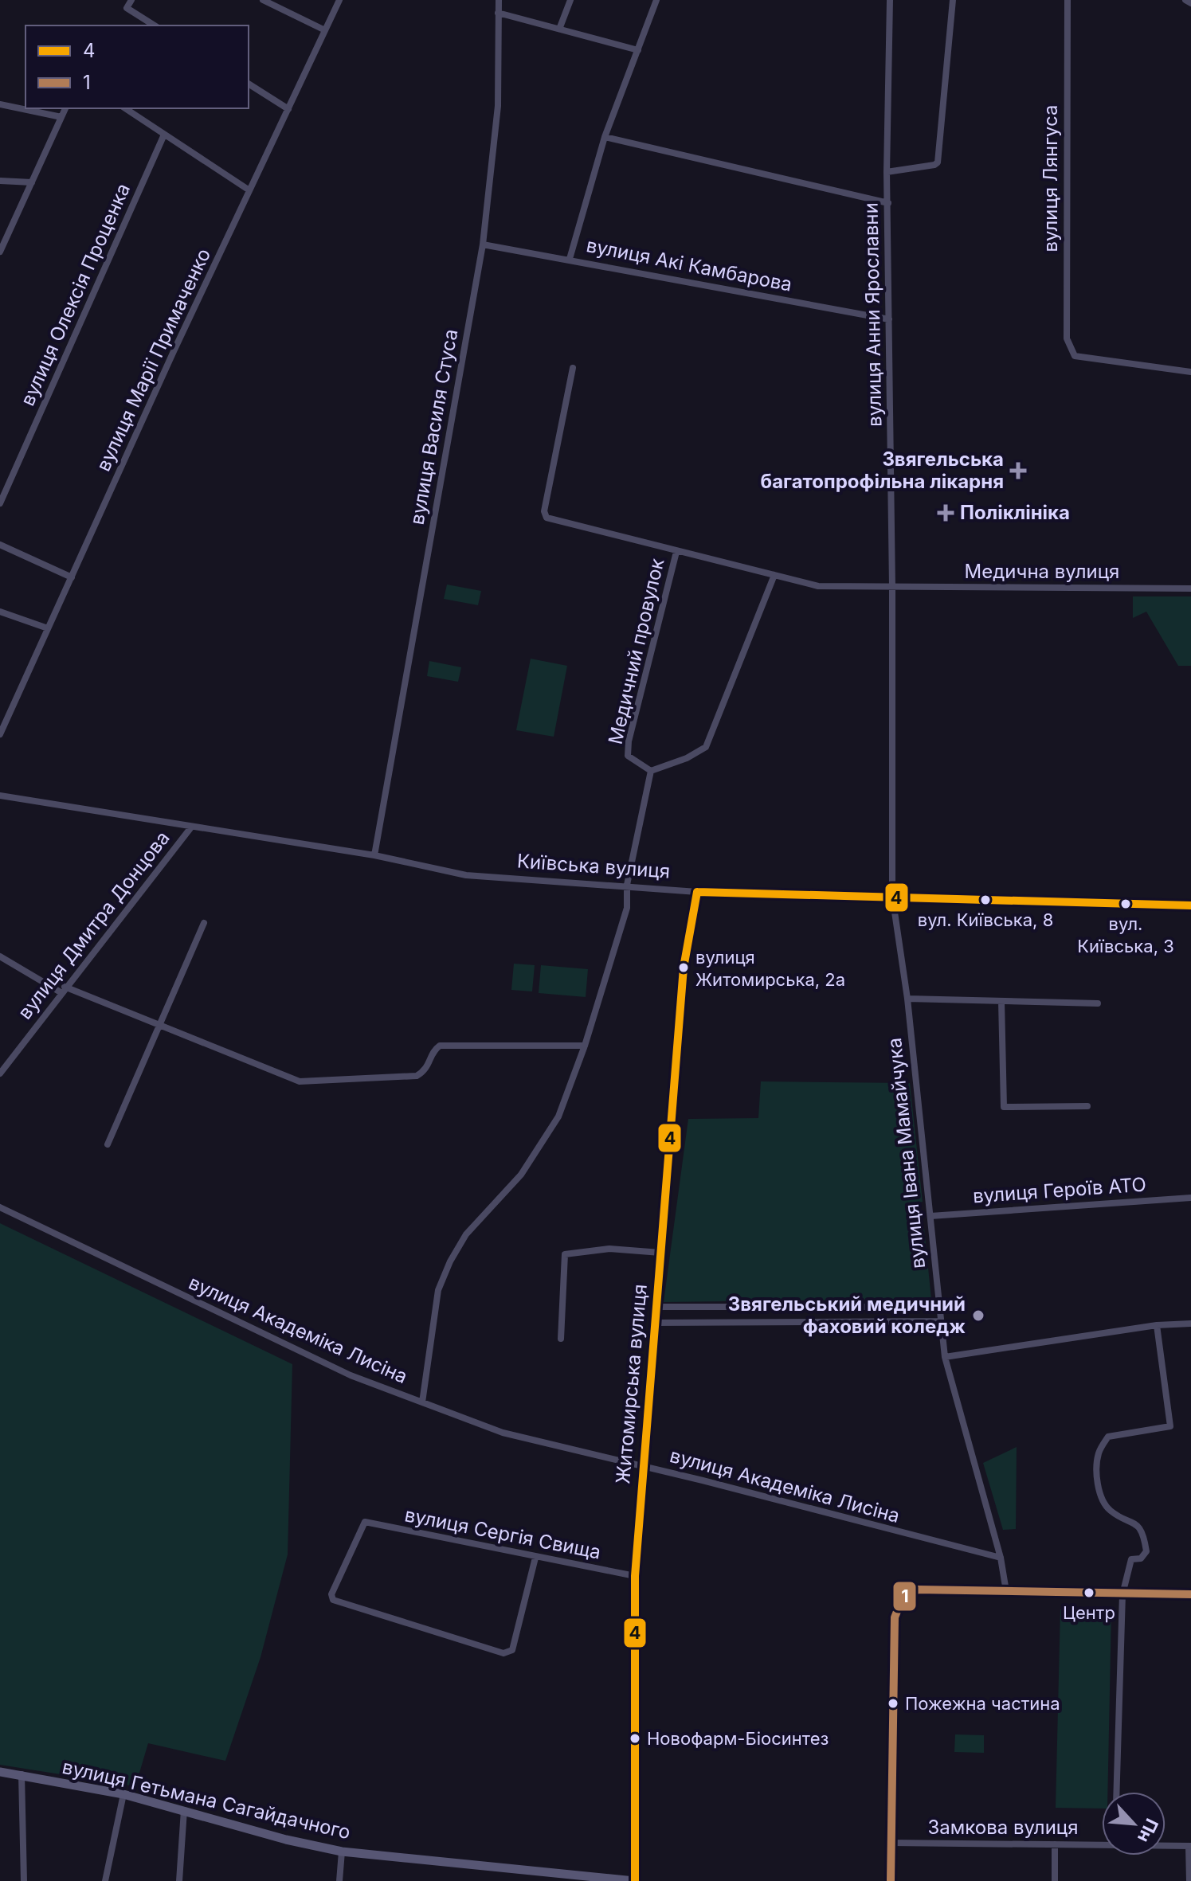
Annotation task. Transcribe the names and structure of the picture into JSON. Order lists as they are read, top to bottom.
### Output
{
  "streets": {
    "main road": ["Київська вулиця", "Житомирська вулиця", "вулиця Гетьмана Сагайдачного"],
    "street": [
      "вулиця Лянгуса",
      "вулиця Акі Камбарова",
      "вулиця Олексія Проценка",
      "вулиця Анни Ярославни",
      "вулиця Марії Примаченко",
      "вулиця Василя Стуса",
      "Медична вулиця",
      "Медичний провулок",
      "вулиця Дмитра Донцова",
      "вулиця Івана Мамайчука",
      "вулиця Героїв АТО",
      "вулиця Академіка Лисіна",
      "вулиця Сергія Свища",
      "Замкова вулиця"
    ]
  },
  "crossings": [
    ["вулиця Акі Камбарова", "вулиця Анни Ярославни"],
    ["вулиця Акі Камбарова", "вулиця Василя Стуса"],
    ["вулиця Анни Ярославни", "Медична вулиця"],
    ["вулиця Анни Ярославни", "Медичний провулок"],
    ["вулиця Анни Ярославни", "Київська вулиця"],
    ["вулиця Анни Ярославни", "вулиця Івана Мамайчука"],
    ["вулиця Василя Стуса", "Київська вулиця"],
    ["Медична вулиця", "Медичний провулок"],
    ["Київська вулиця", "вулиця Дмитра Донцова"],
    ["Київська вулиця", "вулиця Івана Мамайчука"],
    ["Київська вулиця", "Житомирська вулиця"],
    ["вулиця Івана Мамайчука", "вулиця Героїв АТО"],
    ["вулиця Івана Мамайчука", "вулиця Академіка Лисіна"],
    ["вулиця Академіка Лисіна", "Житомирська вулиця"],
    ["Житомирська вулиця", "вулиця Сергія Свища"],
    ["Житомирська вулиця", "вулиця Гетьмана Сагайдачного"]
  ],
  "places": {
    "health": ["Звягельська багатопрофільна лікарня", "Поліклініка"],
    "other": [
      "вул. Київська, 8",
      "вул. Київська, 3",
      "вулиця Житомирська, 2а",
      "Звягельський медичний фаховий коледж",
      "Центр",
      "Пожежна частина",
      "Новофарм-Біосинтез"
    ]
  },
  "lines": ["transit line 4", "transit line 1"],
  "legend": ["4", "1"],
  "north": "bottom right"
}
